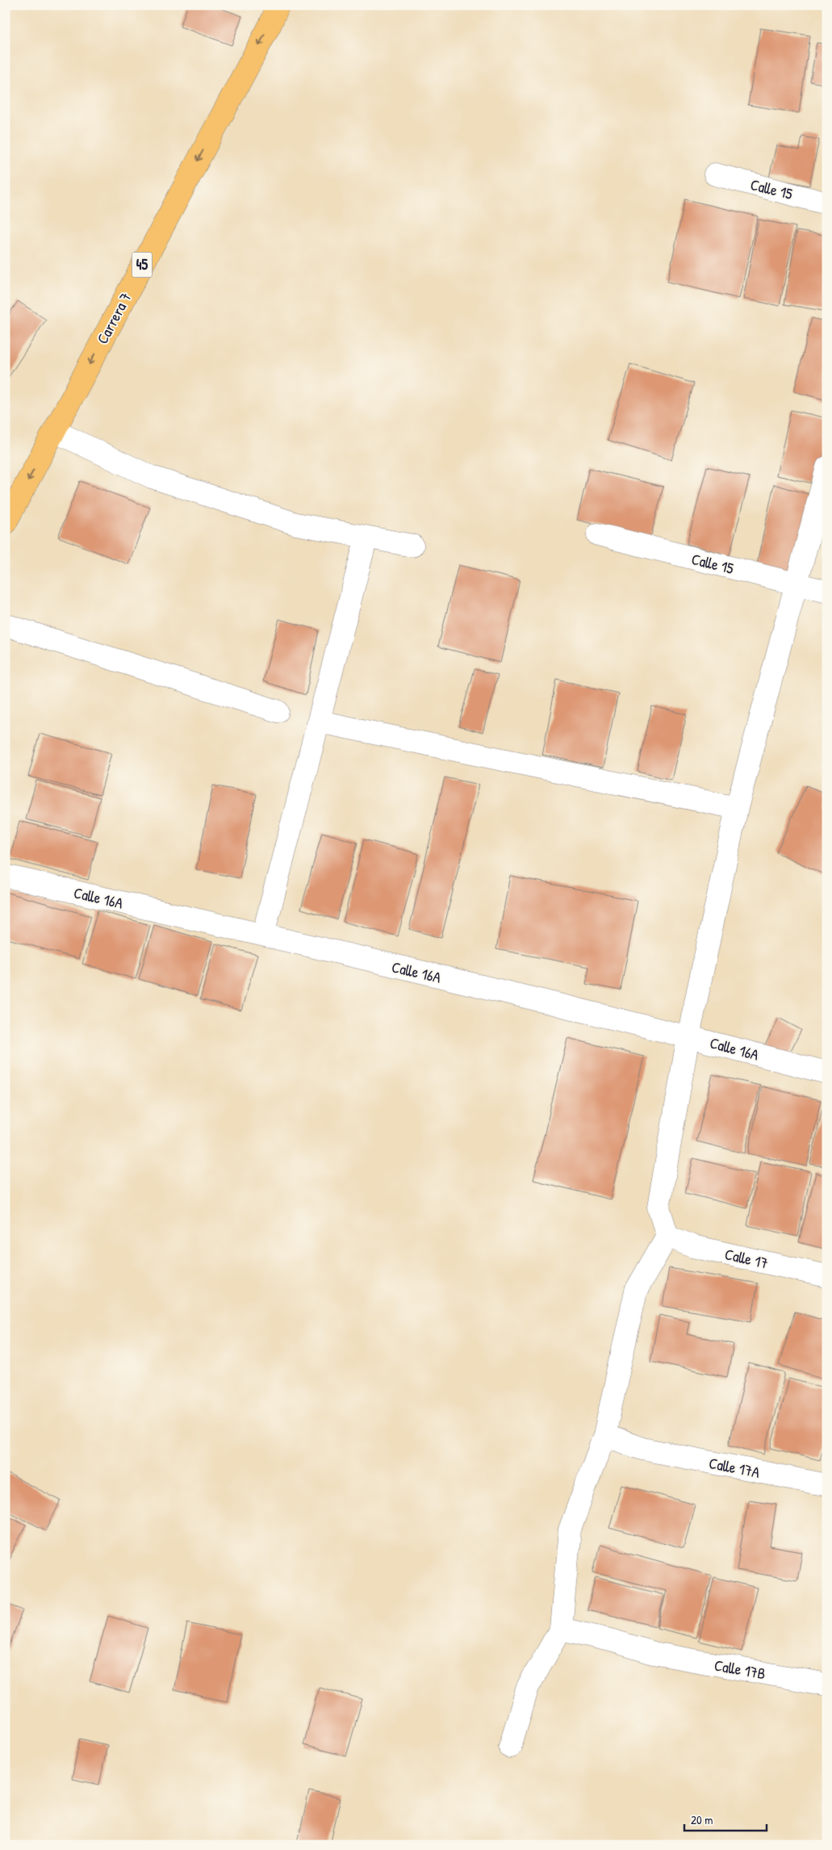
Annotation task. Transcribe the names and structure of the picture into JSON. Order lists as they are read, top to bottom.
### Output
{
  "streets": {
    "main road": ["45", "Carrera 7"],
    "street": [
      "Calle 15",
      "Calle 16A",
      "Calle 17",
      "Calle 17A",
      "Calle 17B"
    ]
  },
  "one_way": ["Carrera 7"],
  "scale_bar": "20 m"
}
